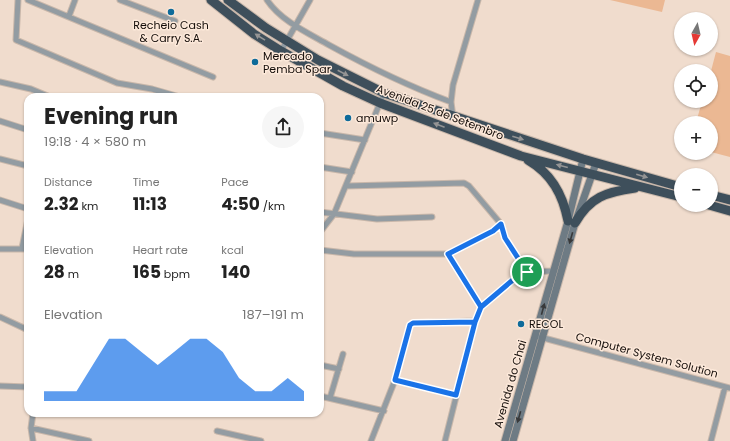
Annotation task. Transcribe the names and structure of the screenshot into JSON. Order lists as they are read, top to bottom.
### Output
{
  "streets": {
    "highway": ["Avenida 25 de Setembro"],
    "main road": ["Avenida do Chai"],
    "street": ["Computer System Solution"]
  },
  "crossings": [
    ["Avenida 25 de Setembro", "Avenida do Chai"],
    ["Computer System Solution", "Avenida do Chai"]
  ],
  "places": [
    "Recheio Cash & Carry S.A.",
    "Mercado Pemba Spar",
    "amuwp",
    "RECOL"
  ],
  "north": "bottom",
  "page": {
    "map_buttons": ["+", "−"],
    "heading": ["Evening run", "19:18 · 4 × 580 m"],
    "stats": [
      ["Distance", "2.32 km"],
      ["Time", "11:13"],
      ["Pace", "4:50 /km"],
      ["Elevation", "28 m"],
      ["Heart rate", "165 bpm"],
      ["kcal", "140"]
    ],
    "chart": ["Elevation", "187–191 m"]
  }
}
